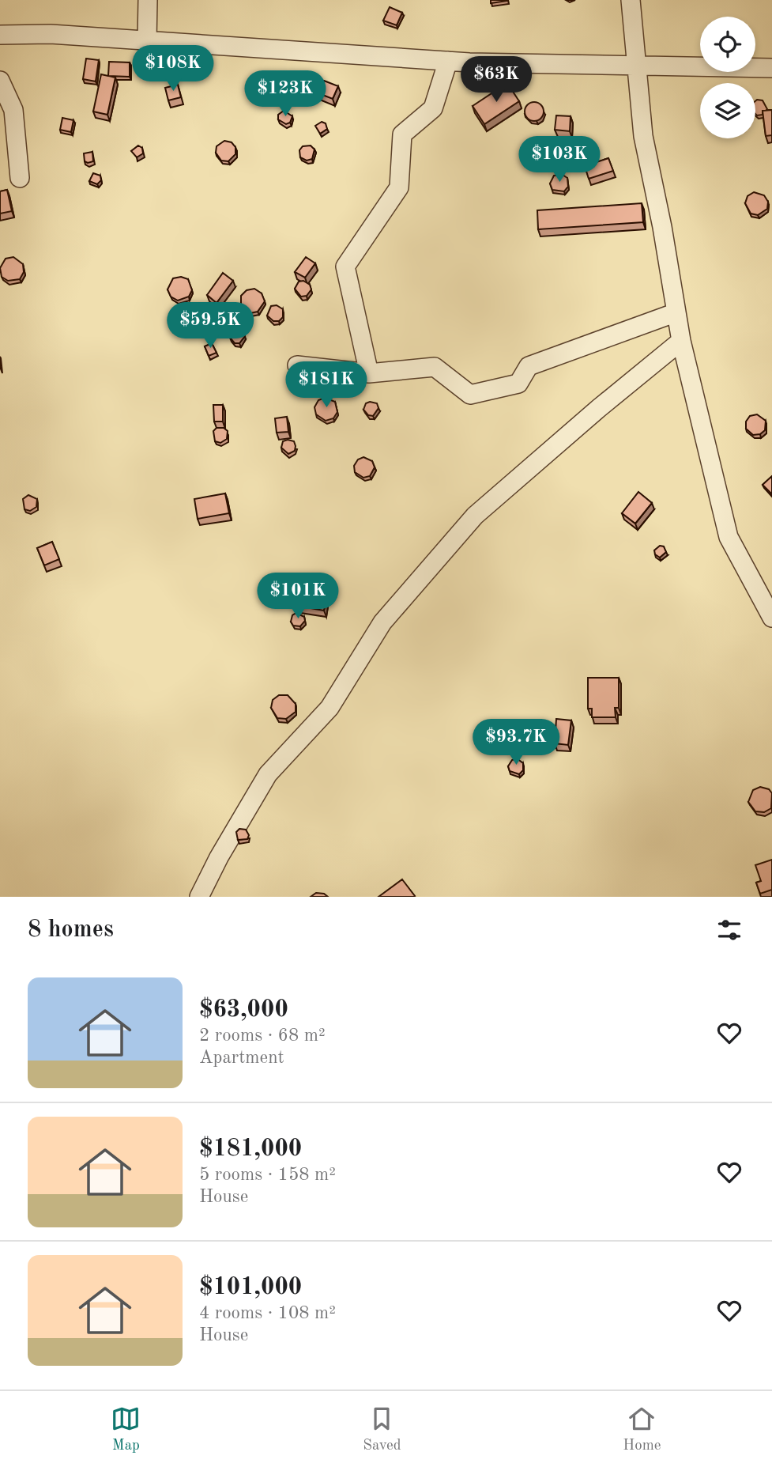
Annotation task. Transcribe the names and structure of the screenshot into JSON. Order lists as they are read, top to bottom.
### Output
{
  "page": {
    "price": [
      "$108K",
      "$63K",
      "$123K",
      "$103K",
      "$59.5K",
      "$181K",
      "$101K",
      "$93.7K"
    ],
    "heading": "8 homes",
    "list": [
      {
        "name": "$63,000",
        "note": "2 rooms · 68 m² · Apartment"
      },
      {
        "name": "$181,000",
        "note": "5 rooms · 158 m² · House"
      },
      {
        "name": "$101,000",
        "note": "4 rooms · 108 m² · House"
      }
    ],
    "tabs": ["Map", "Saved", "Home"]
  }
}
